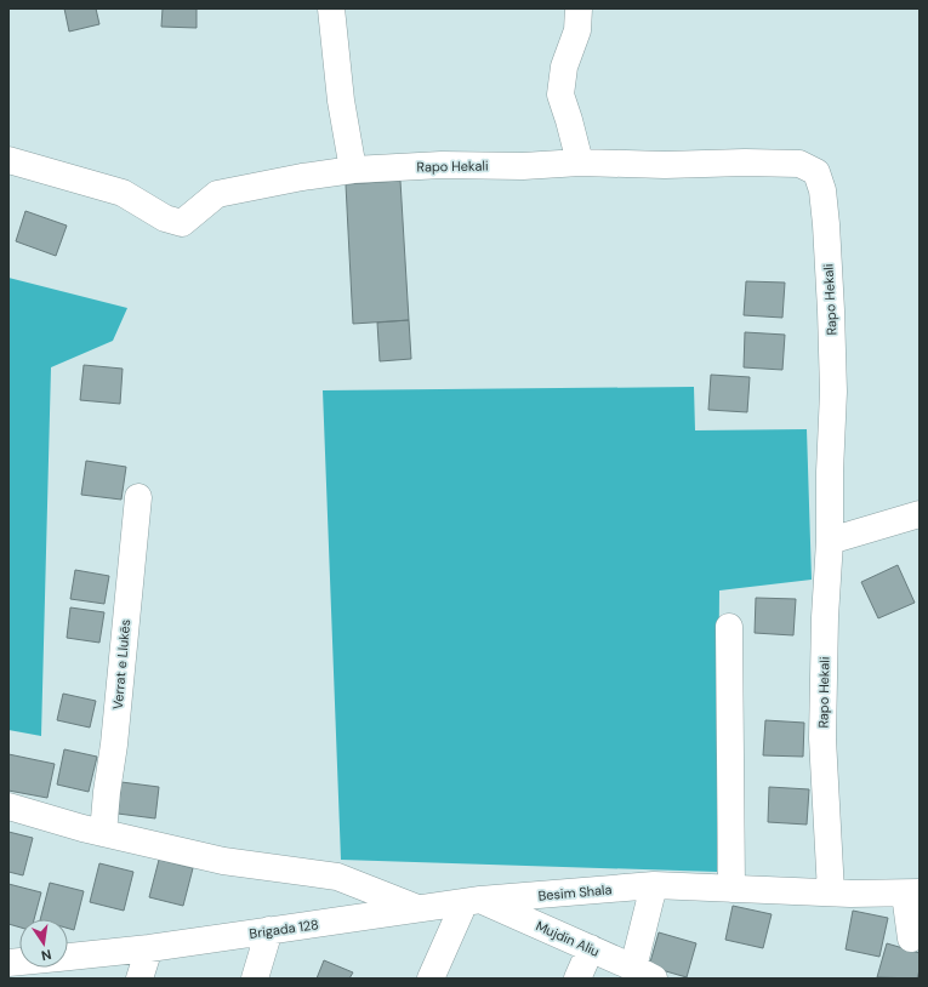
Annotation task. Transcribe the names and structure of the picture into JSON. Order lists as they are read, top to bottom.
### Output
{
  "streets": {
    "street": [
      "Rapo Hekali",
      "Verrat e Llukës",
      "Besim Shala",
      "Brigada 128",
      "Mujdin Aliu"
    ]
  },
  "crossings": [
    ["Rapo Hekali", "Besim Shala"],
    ["Besim Shala", "Brigada 128"],
    ["Besim Shala", "Mujdin Aliu"]
  ],
  "north": "bottom"
}
